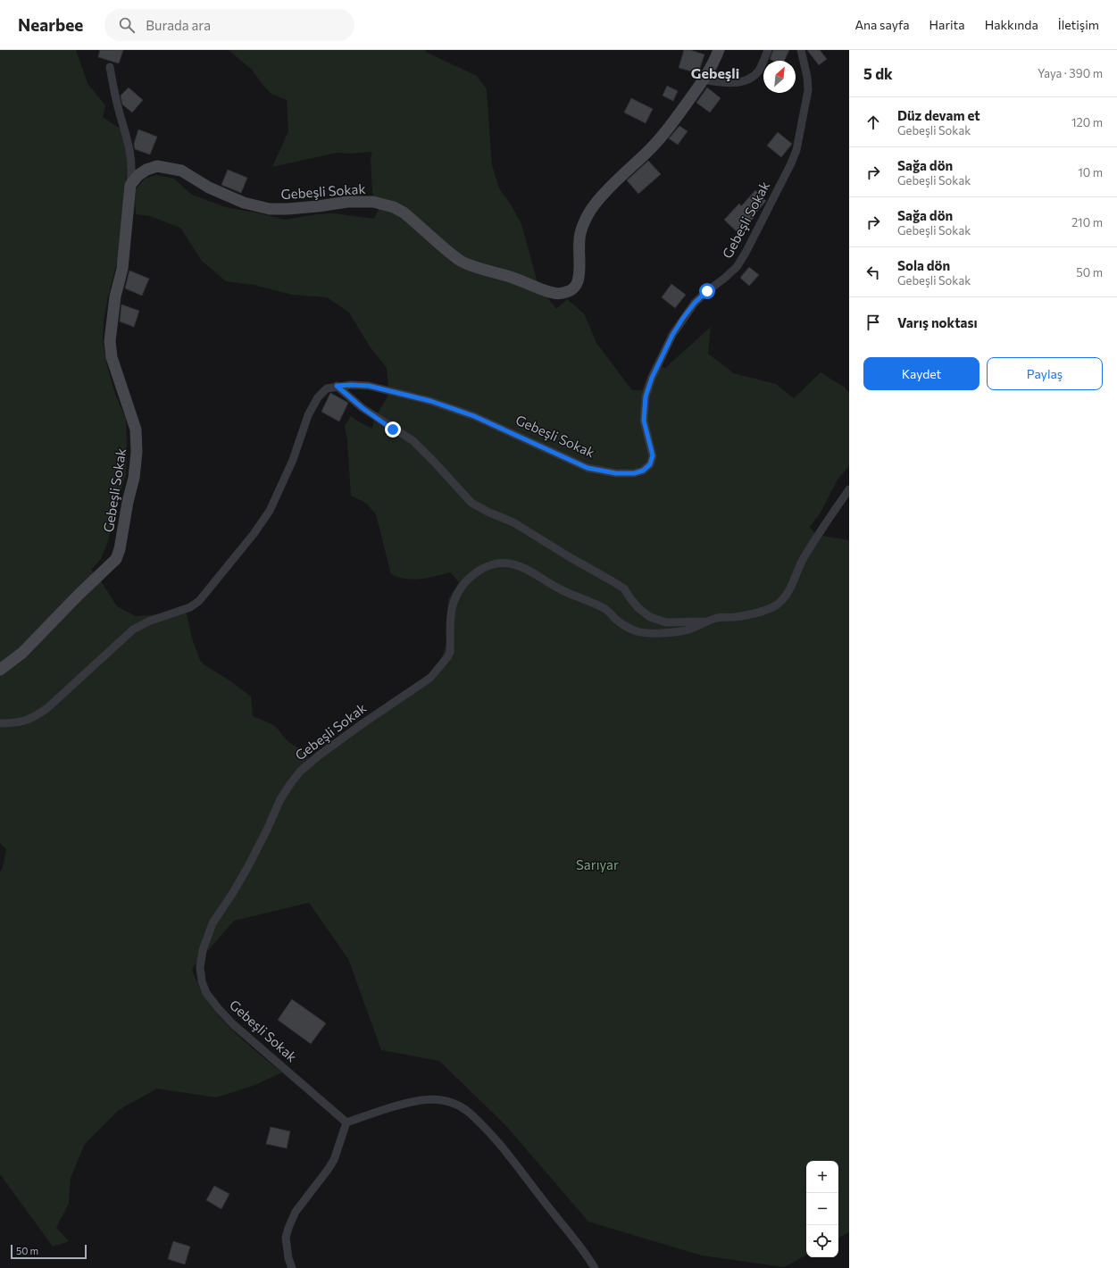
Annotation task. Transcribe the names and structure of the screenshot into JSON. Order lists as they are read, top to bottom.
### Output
{
  "streets": {
    "street": ["Gebeşli Sokak"]
  },
  "districts": ["Gebeşli"],
  "parks": ["Sarıyar"],
  "scale_bar": "50 m",
  "north": "top right",
  "page": {
    "header": "Nearbee",
    "search": "Burada ara",
    "nav": [
      "Ana sayfa",
      "Harita",
      "Hakkında",
      "İletişim"
    ],
    "heading": ["5 dk", "Yaya · 390 m"],
    "list": [
      ["Düz devam et", "Gebeşli Sokak", "120 m"],
      ["Sağa dön", "Gebeşli Sokak", "10 m"],
      ["Sağa dön", "Gebeşli Sokak", "210 m"],
      ["Sola dön", "Gebeşli Sokak", "50 m"],
      "Varış noktası"
    ],
    "buttons": ["Kaydet", "Paylaş"],
    "map_buttons": ["+", "−"],
    "scale": "50 m"
  }
}
